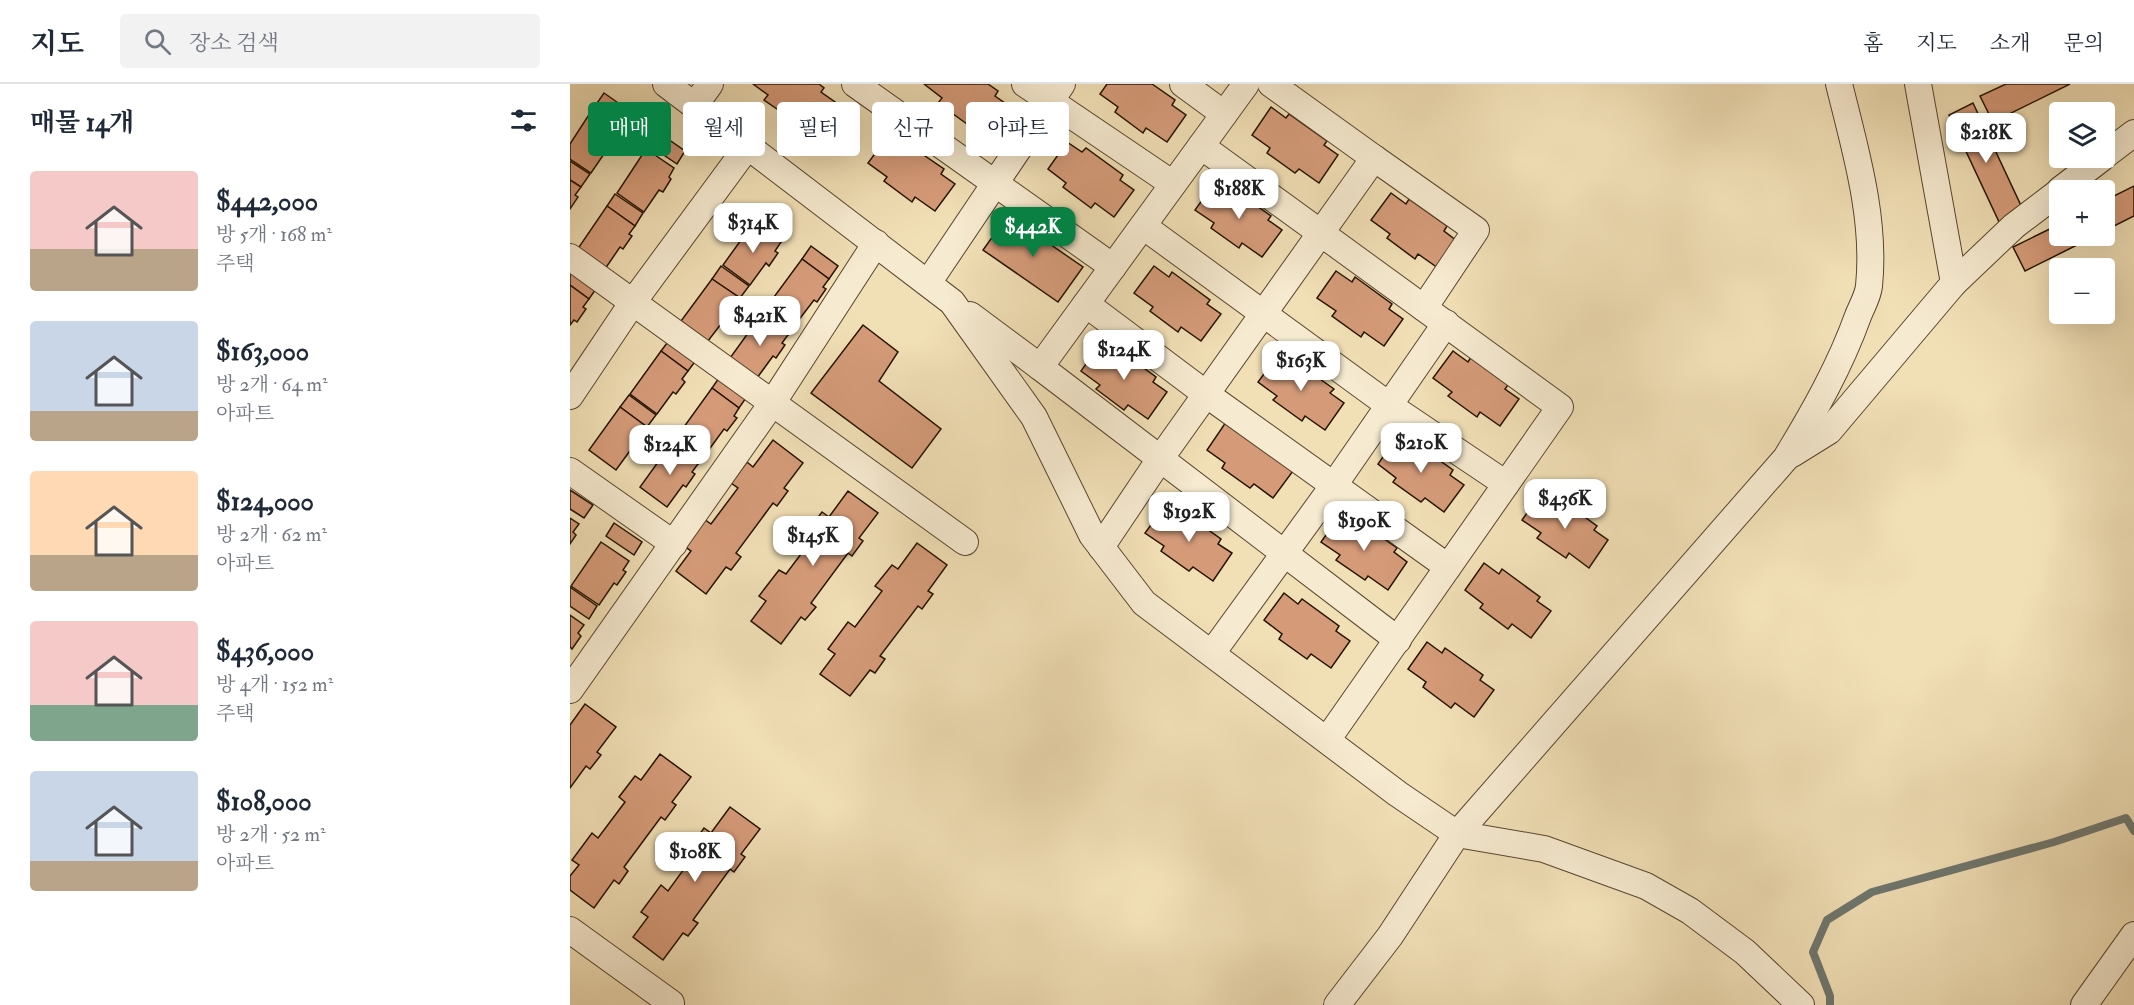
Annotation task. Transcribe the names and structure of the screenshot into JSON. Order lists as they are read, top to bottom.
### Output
{
  "page": {
    "header": "지도",
    "search": "장소 검색",
    "nav": [
      "홈",
      "지도",
      "소개",
      "문의"
    ],
    "heading": "매물 14개",
    "map_buttons": ["+", "−"],
    "chip": [
      "매매",
      "월세",
      "필터",
      "신규",
      "아파트"
    ],
    "price": [
      "$218K",
      "$188K",
      "$314K",
      "$442K",
      "$421K",
      "$124K",
      "$163K",
      "$210K",
      "$124K",
      "$436K",
      "$192K",
      "$190K",
      "$145K",
      "$108K"
    ],
    "list": [
      {
        "name": "$442,000",
        "note": "방 5개 · 168 m² · 주택"
      },
      {
        "name": "$163,000",
        "note": "방 2개 · 64 m² · 아파트"
      },
      {
        "name": "$124,000",
        "note": "방 2개 · 62 m² · 아파트"
      },
      {
        "name": "$436,000",
        "note": "방 4개 · 152 m² · 주택"
      },
      {
        "name": "$108,000",
        "note": "방 2개 · 52 m² · 아파트"
      }
    ]
  }
}
